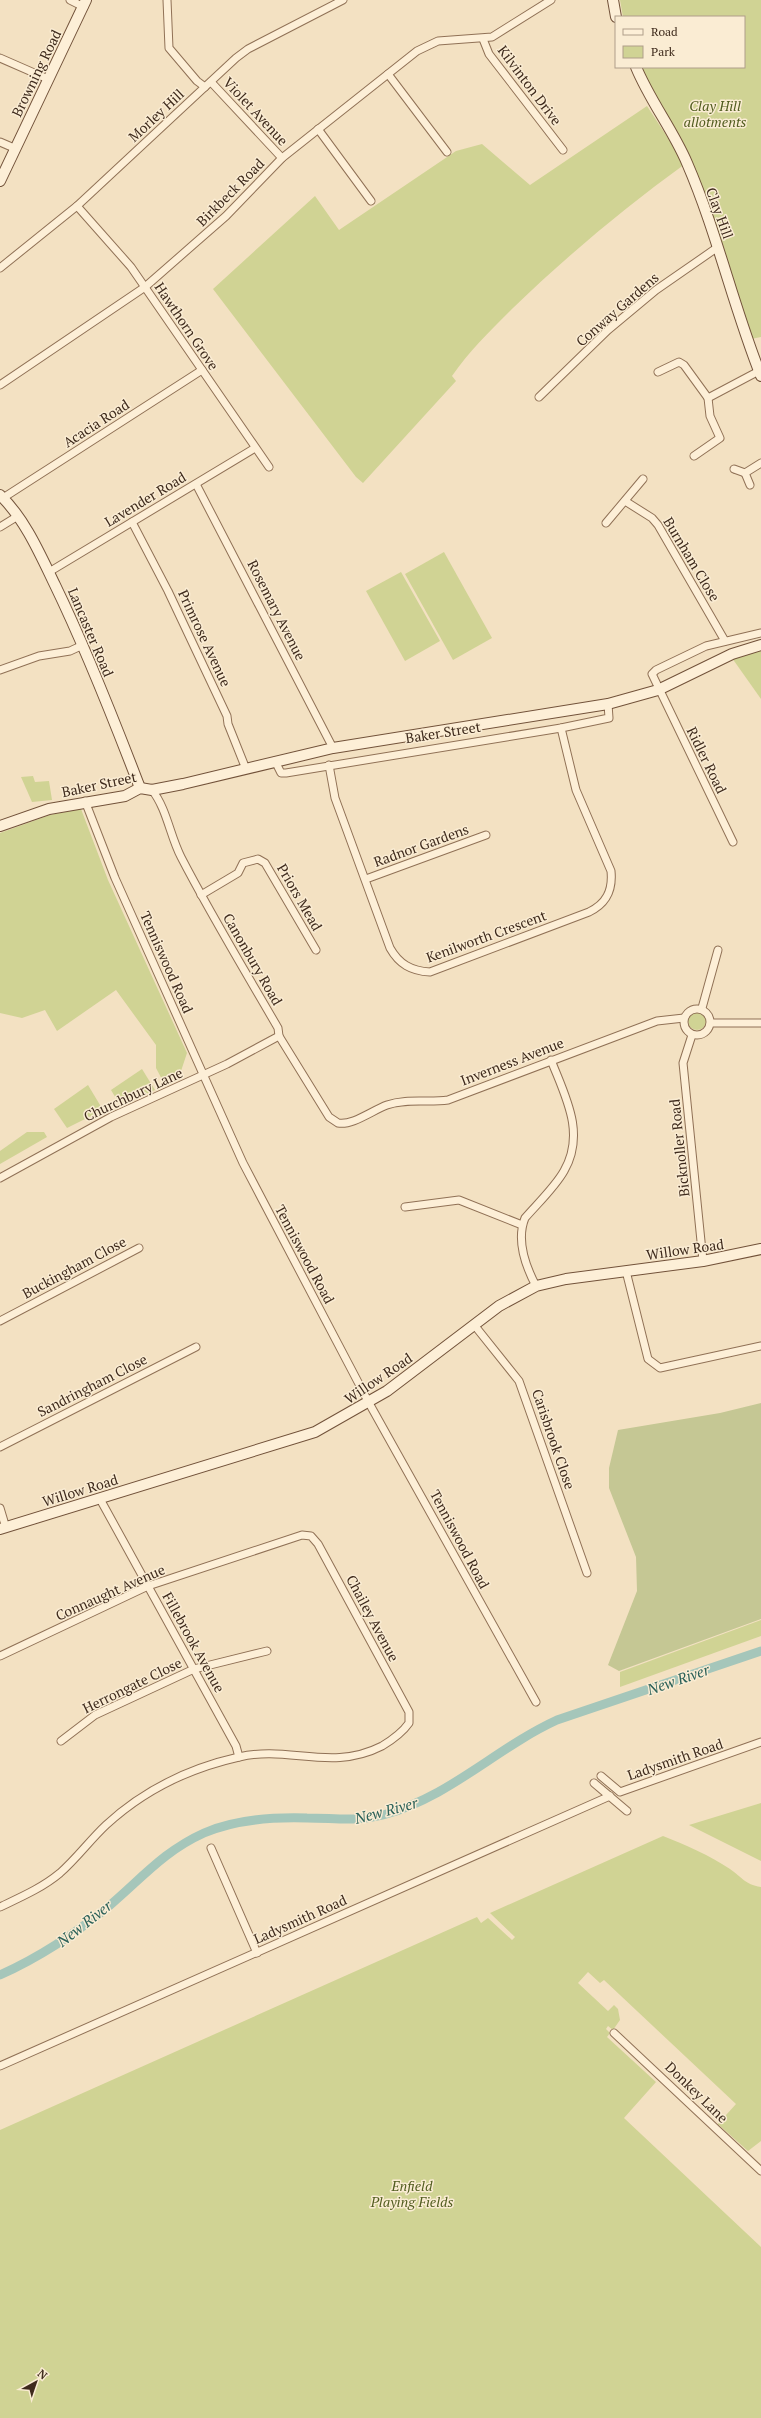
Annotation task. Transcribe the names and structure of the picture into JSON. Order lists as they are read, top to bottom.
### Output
{
  "streets": {
    "street": [
      "Browning Road",
      "Kilvinton Drive",
      "Violet Avenue",
      "Morley Hill",
      "Birkbeck Road",
      "Clay Hill",
      "Conway Gardens",
      "Hawthorn Grove",
      "Acacia Road",
      "Lavender Road",
      "Burnham Close",
      "Rosemary Avenue",
      "Lancaster Road",
      "Primrose Avenue",
      "Baker Street",
      "Ridler Road",
      "Radnor Gardens",
      "Priors Mead",
      "Kenilworth Crescent",
      "Canonbury Road",
      "Tenniswood Road",
      "Inverness Avenue",
      "Churchbury Lane",
      "Bicknoller Road",
      "Willow Road",
      "Buckingham Close",
      "Sandringham Close",
      "Carisbrook Close",
      "Connaught Avenue",
      "Chailey Avenue",
      "Fillebrook Avenue",
      "Herrongate Close",
      "Ladysmith Road",
      "Donkey Lane"
    ]
  },
  "crossings": [
    ["Kilvinton Drive", "Birkbeck Road"],
    ["Violet Avenue", "Morley Hill"],
    ["Violet Avenue", "Birkbeck Road"],
    ["Morley Hill", "Hawthorn Grove"],
    ["Birkbeck Road", "Hawthorn Grove"],
    ["Clay Hill", "Conway Gardens"],
    ["Hawthorn Grove", "Acacia Road"],
    ["Hawthorn Grove", "Lavender Road"],
    ["Acacia Road", "Lancaster Road"],
    ["Lavender Road", "Rosemary Avenue"],
    ["Lavender Road", "Lancaster Road"],
    ["Lavender Road", "Primrose Avenue"],
    ["Rosemary Avenue", "Baker Street"],
    ["Lancaster Road", "Baker Street"],
    ["Primrose Avenue", "Baker Street"],
    ["Baker Street", "Ridler Road"],
    ["Baker Street", "Kenilworth Crescent"],
    ["Baker Street", "Canonbury Road"],
    ["Baker Street", "Tenniswood Road"],
    ["Radnor Gardens", "Kenilworth Crescent"],
    ["Priors Mead", "Canonbury Road"],
    ["Canonbury Road", "Inverness Avenue"],
    ["Canonbury Road", "Churchbury Lane"],
    ["Tenniswood Road", "Churchbury Lane"],
    ["Tenniswood Road", "Willow Road"],
    ["Inverness Avenue", "Bicknoller Road"],
    ["Bicknoller Road", "Willow Road"],
    ["Willow Road", "Carisbrook Close"],
    ["Willow Road", "Fillebrook Avenue"],
    ["Connaught Avenue", "Chailey Avenue"],
    ["Connaught Avenue", "Fillebrook Avenue"],
    ["Chailey Avenue", "Fillebrook Avenue"],
    ["Fillebrook Avenue", "Herrongate Close"]
  ],
  "water": ["New River"],
  "parks": ["Clay Hill allotments", "Enfield Playing Fields"],
  "legend": ["Road", "Park"],
  "north": "top right"
}
